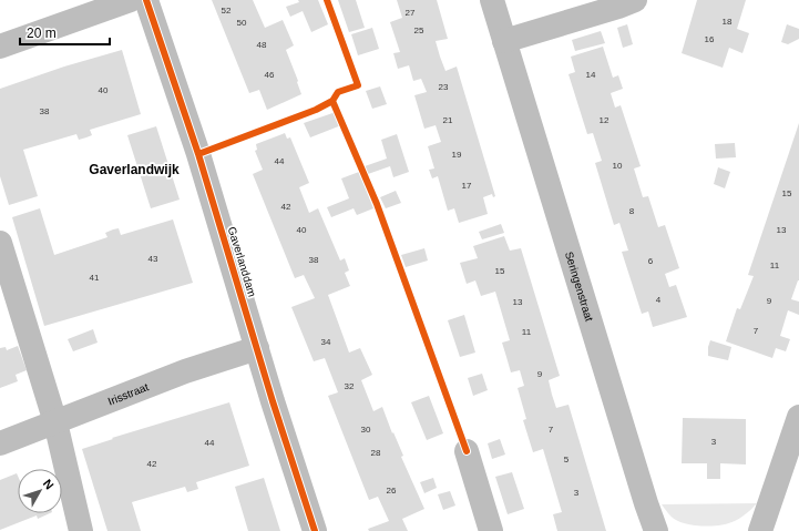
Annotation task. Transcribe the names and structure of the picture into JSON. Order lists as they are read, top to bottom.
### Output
{
  "streets": {
    "street": ["Gaverlanddam", "Seringenstraat", "Irisstraat"]
  },
  "crossings": [
    ["Gaverlanddam", "Irisstraat"]
  ],
  "districts": ["Gaverlandwijk"],
  "house_numbers": [
    "52",
    "27",
    "18",
    "50",
    "25",
    "16",
    "48",
    "46",
    "14",
    "23",
    "40",
    "38",
    "21",
    "12",
    "19",
    "44",
    "10",
    "17",
    "15",
    "42",
    "8",
    "40",
    "13",
    "43",
    "38",
    "6",
    "11",
    "15",
    "41",
    "4",
    "9",
    "13",
    "7",
    "11",
    "34",
    "9",
    "32",
    "30",
    "7",
    "3",
    "44",
    "28",
    "5",
    "42",
    "26",
    "3"
  ],
  "scale_bar": "20 m",
  "north": "top right"
}
